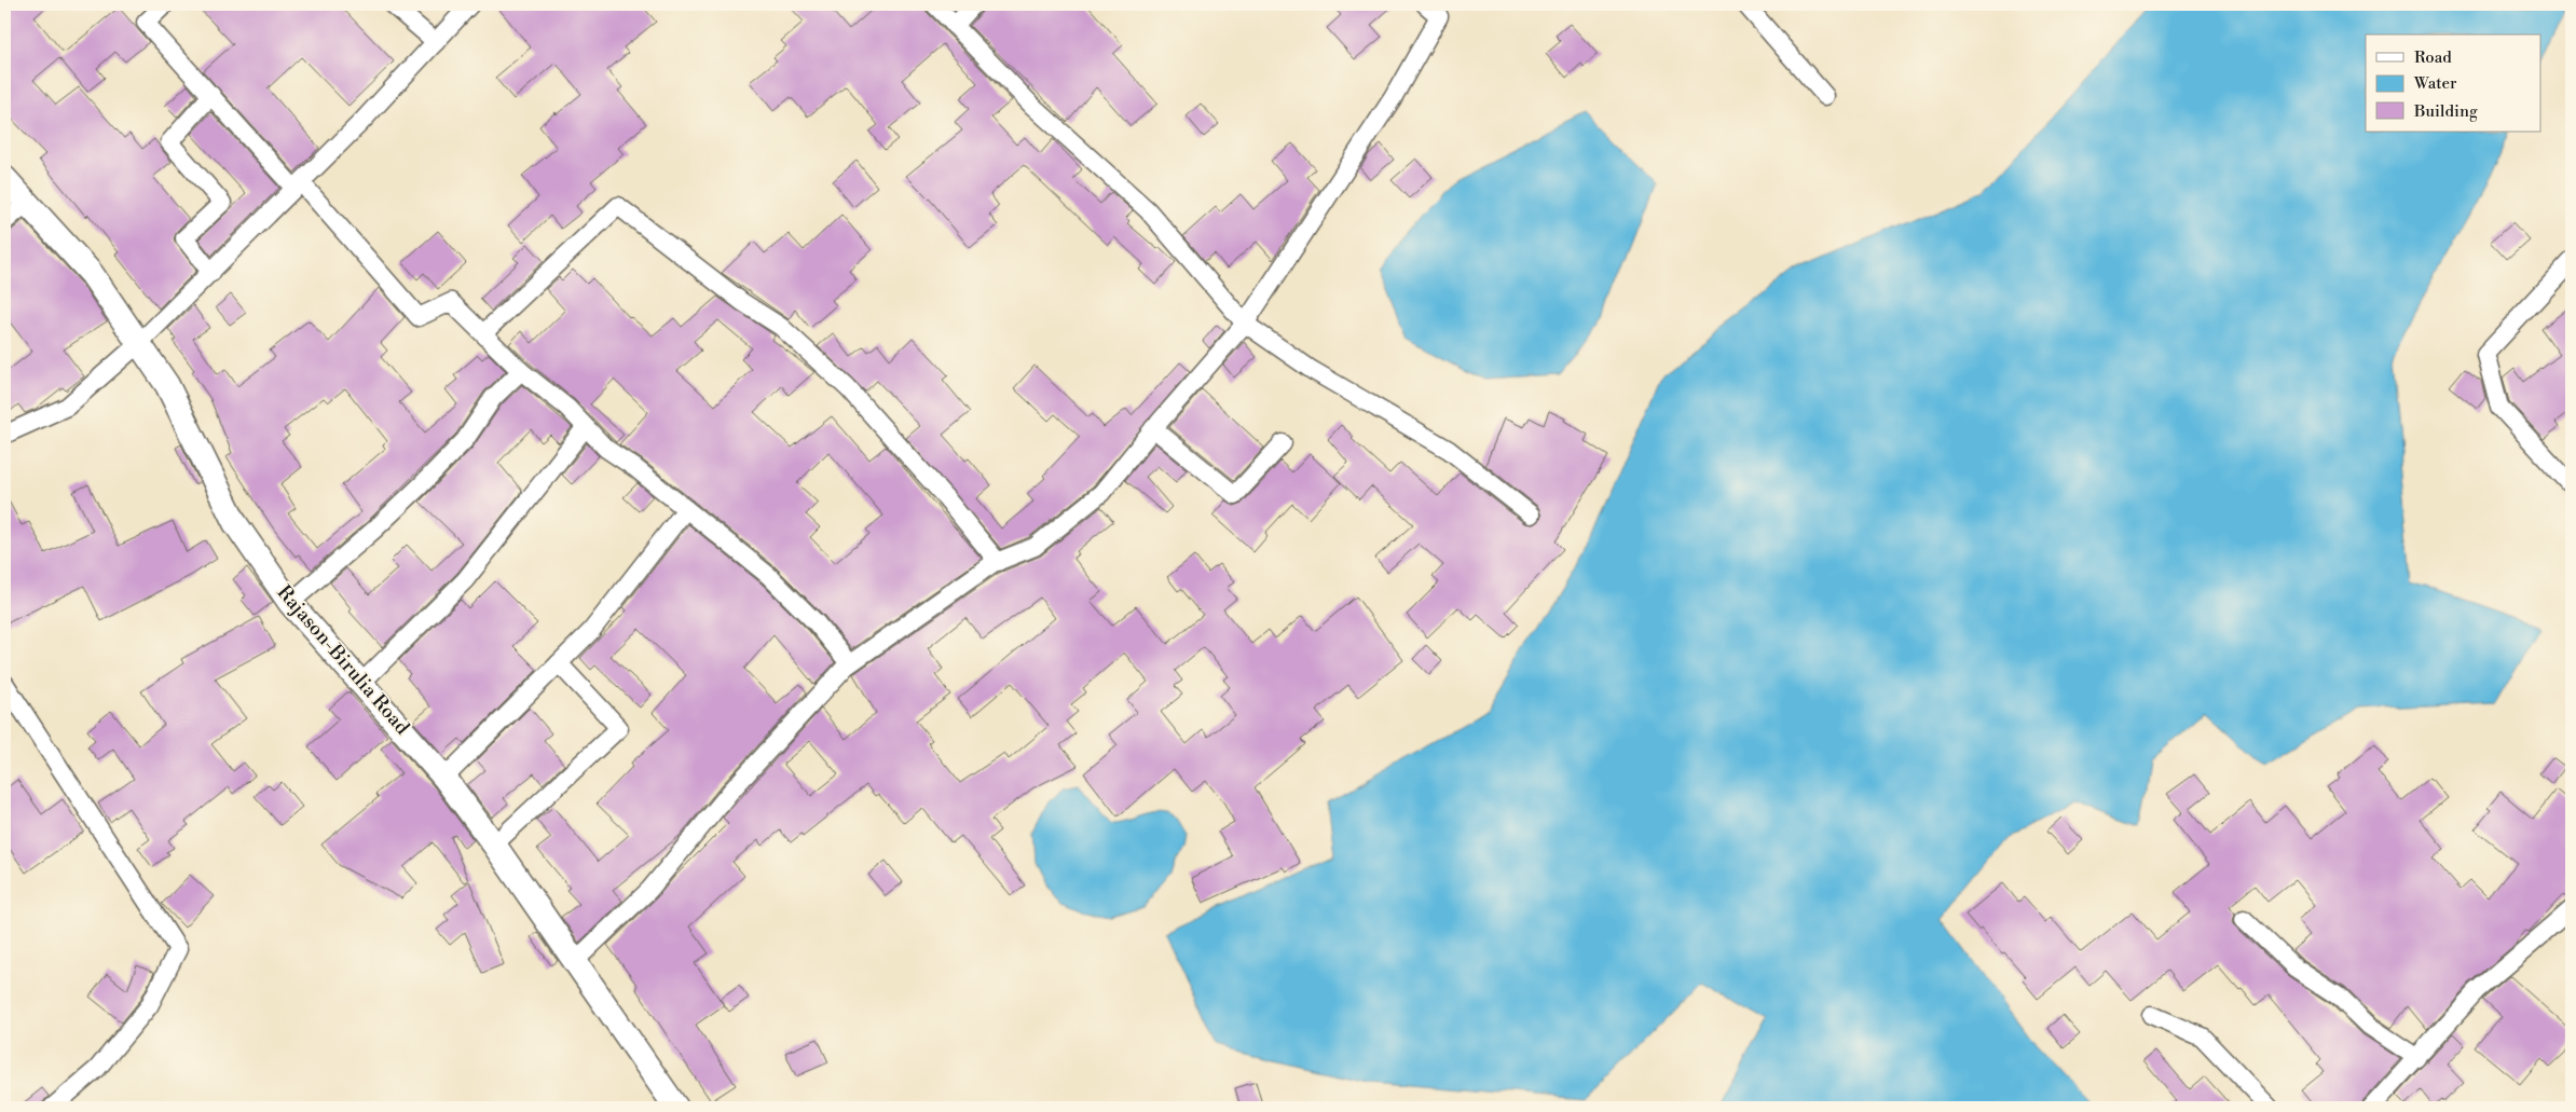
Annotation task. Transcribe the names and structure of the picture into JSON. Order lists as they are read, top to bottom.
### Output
{
  "streets": {
    "street": ["Rajason-Birulia Road"]
  },
  "legend": ["Road", "Water", "Building"]
}
